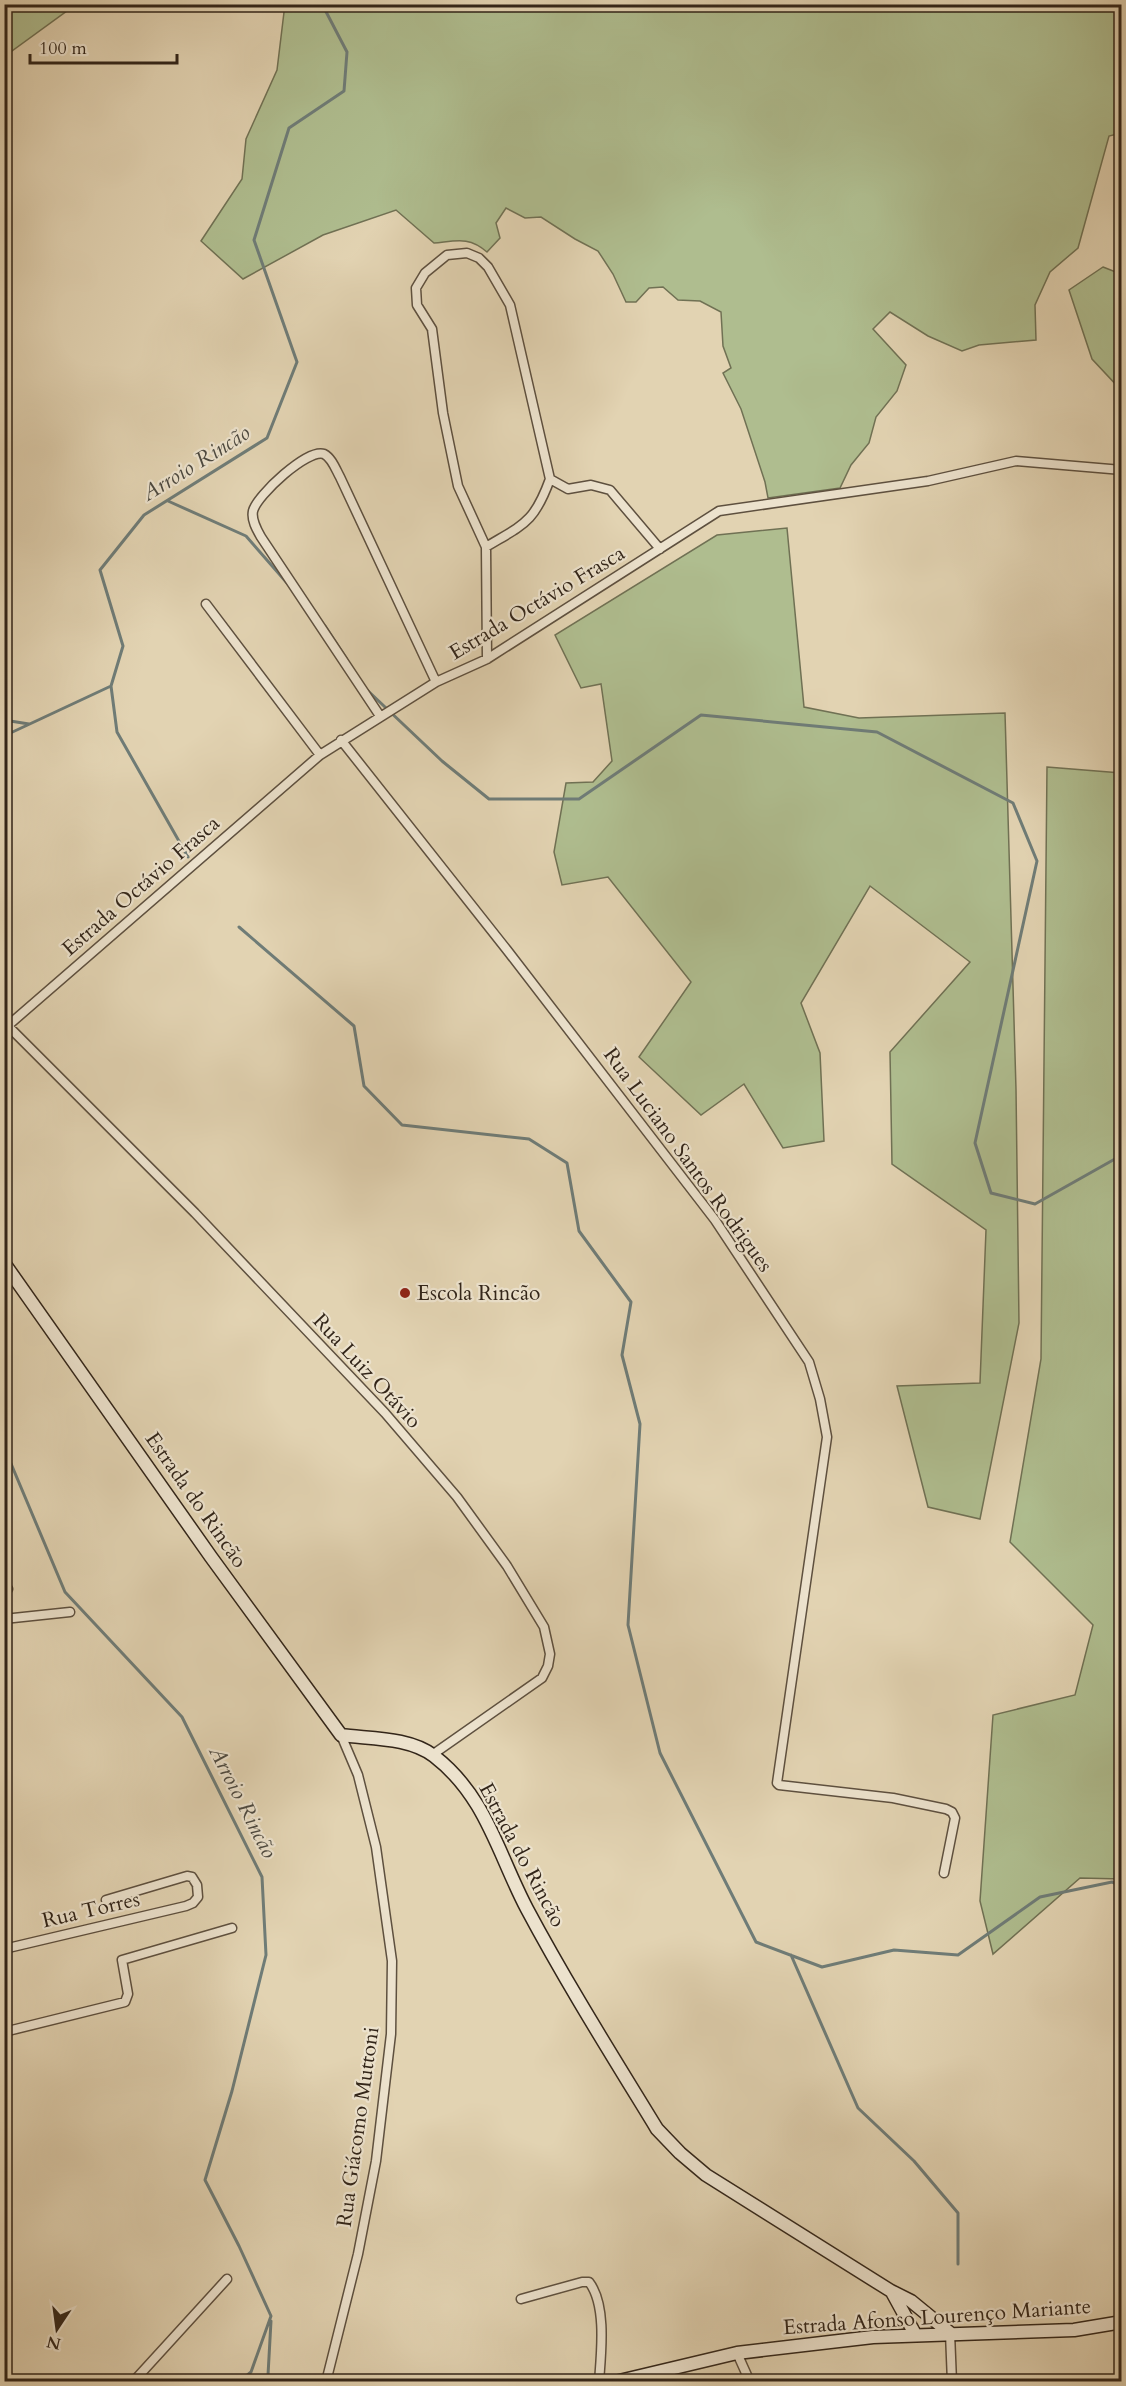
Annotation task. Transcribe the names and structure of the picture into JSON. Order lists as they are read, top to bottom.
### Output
{
  "streets": {
    "street": [
      "Estrada Octávio Frasca",
      "Rua Luciano Santos Rodrigues",
      "Rua Luiz Otávio",
      "Estrada do Rincão",
      "Rua Torres",
      "Rua Giácomo Muttoni",
      "Estrada Afonso Lourenço Mariante"
    ]
  },
  "crossings": [
    ["Estrada Octávio Frasca", "Rua Luciano Santos Rodrigues"],
    ["Estrada Octávio Frasca", "Rua Luiz Otávio"],
    ["Rua Luiz Otávio", "Estrada do Rincão"],
    ["Estrada do Rincão", "Rua Giácomo Muttoni"],
    ["Estrada do Rincão", "Estrada Afonso Lourenço Mariante"]
  ],
  "water": ["Arroio Rincão"],
  "places": ["Escola Rincão"],
  "scale_bar": "100 m",
  "north": "bottom"
}
